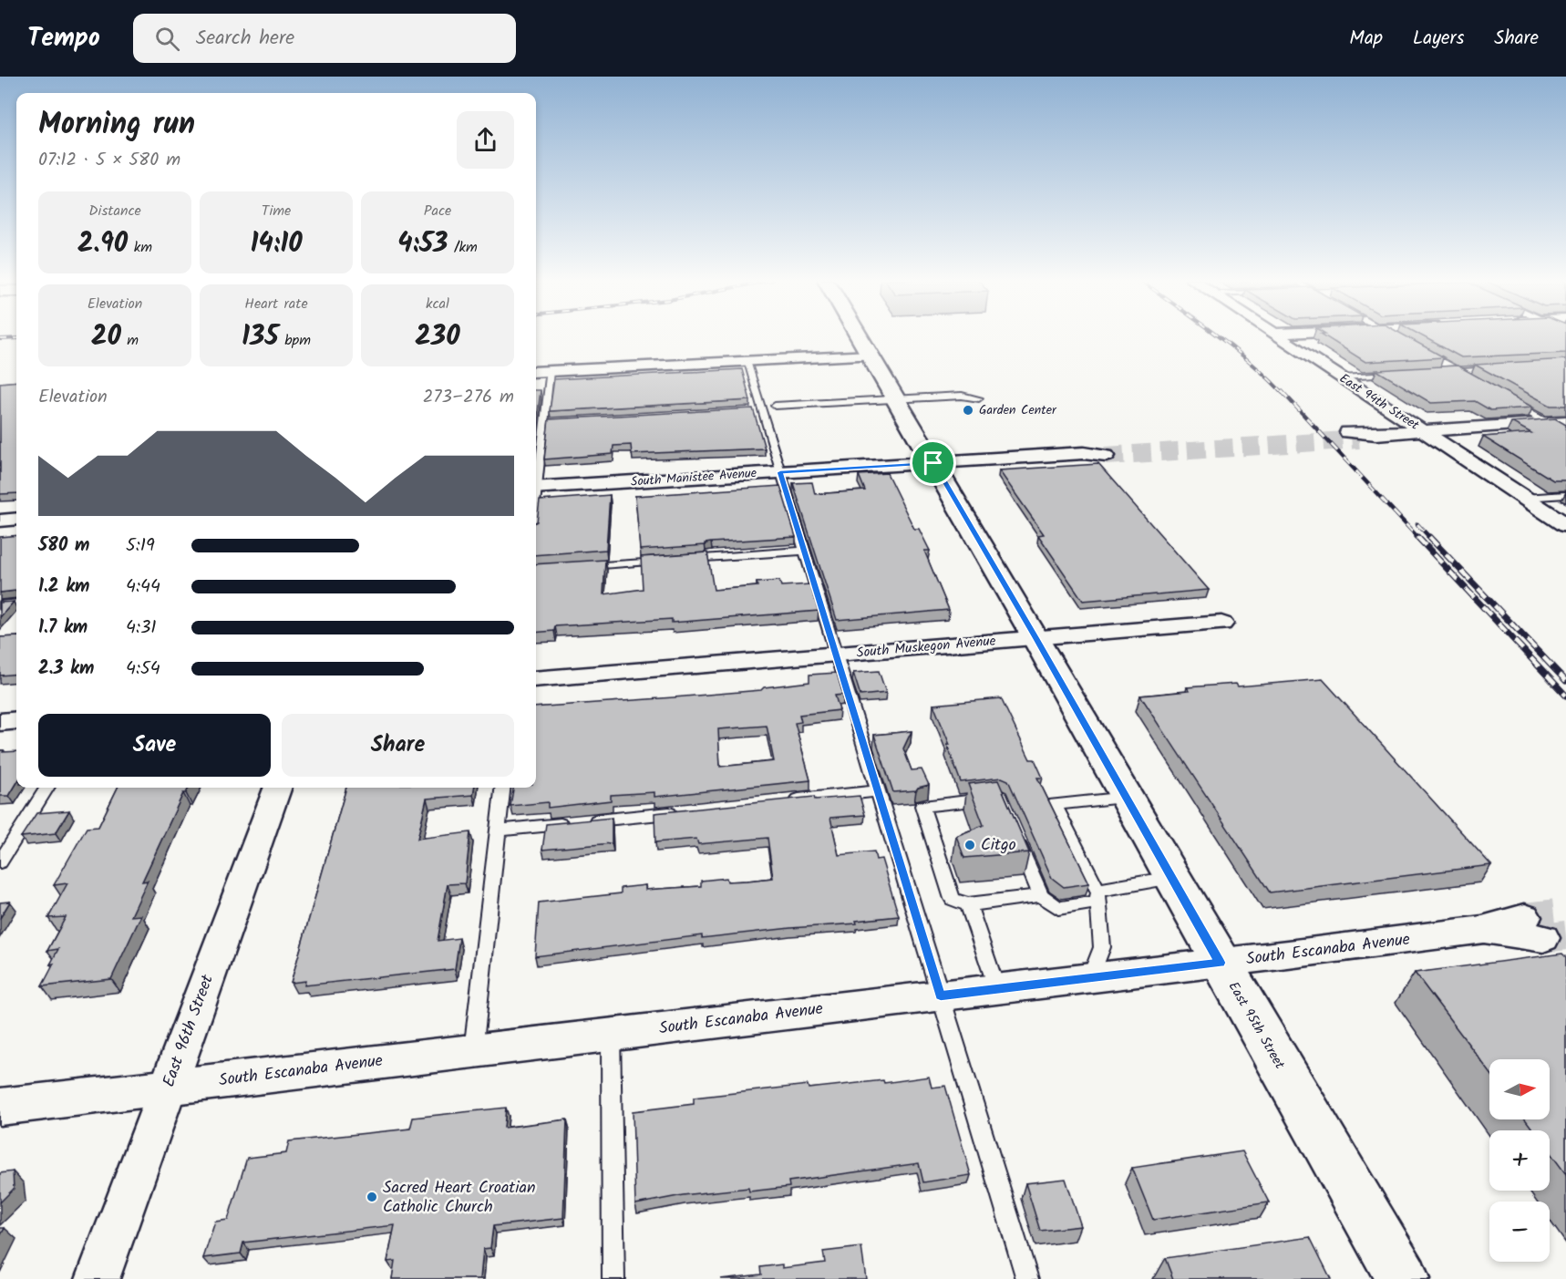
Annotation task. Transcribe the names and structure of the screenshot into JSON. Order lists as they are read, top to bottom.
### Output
{
  "streets": {
    "main road": ["East 95th Street"],
    "street": [
      "East 94th Street",
      "South Manistee Avenue",
      "South Muskegon Avenue",
      "South Escanaba Avenue",
      "East 96th Street"
    ]
  },
  "crossings": [
    ["South Manistee Avenue", "East 95th Street"],
    ["South Muskegon Avenue", "East 95th Street"],
    ["South Escanaba Avenue", "East 95th Street"],
    ["South Escanaba Avenue", "East 96th Street"]
  ],
  "places": ["Garden Center", "Citgo", "Sacred Heart Croatian Catholic Church"],
  "north": "right",
  "page": {
    "header": "Tempo",
    "search": "Search here",
    "nav": ["Map", "Layers", "Share"],
    "heading": ["Morning run", "07:12 · 5 × 580 m"],
    "stats": [
      ["Distance", "2.90 km"],
      ["Time", "14:10"],
      ["Pace", "4:53 /km"],
      ["Elevation", "20 m"],
      ["Heart rate", "135 bpm"],
      ["kcal", "230"]
    ],
    "chart": ["Elevation", "273–276 m"],
    "list": [
      {
        "name": "580 m",
        "note": "5:19"
      },
      {
        "name": "1.2 km",
        "note": "4:44"
      },
      {
        "name": "1.7 km",
        "note": "4:31"
      },
      {
        "name": "2.3 km",
        "note": "4:54"
      }
    ],
    "buttons": ["Save", "Share"],
    "map_buttons": ["+", "−"]
  }
}
